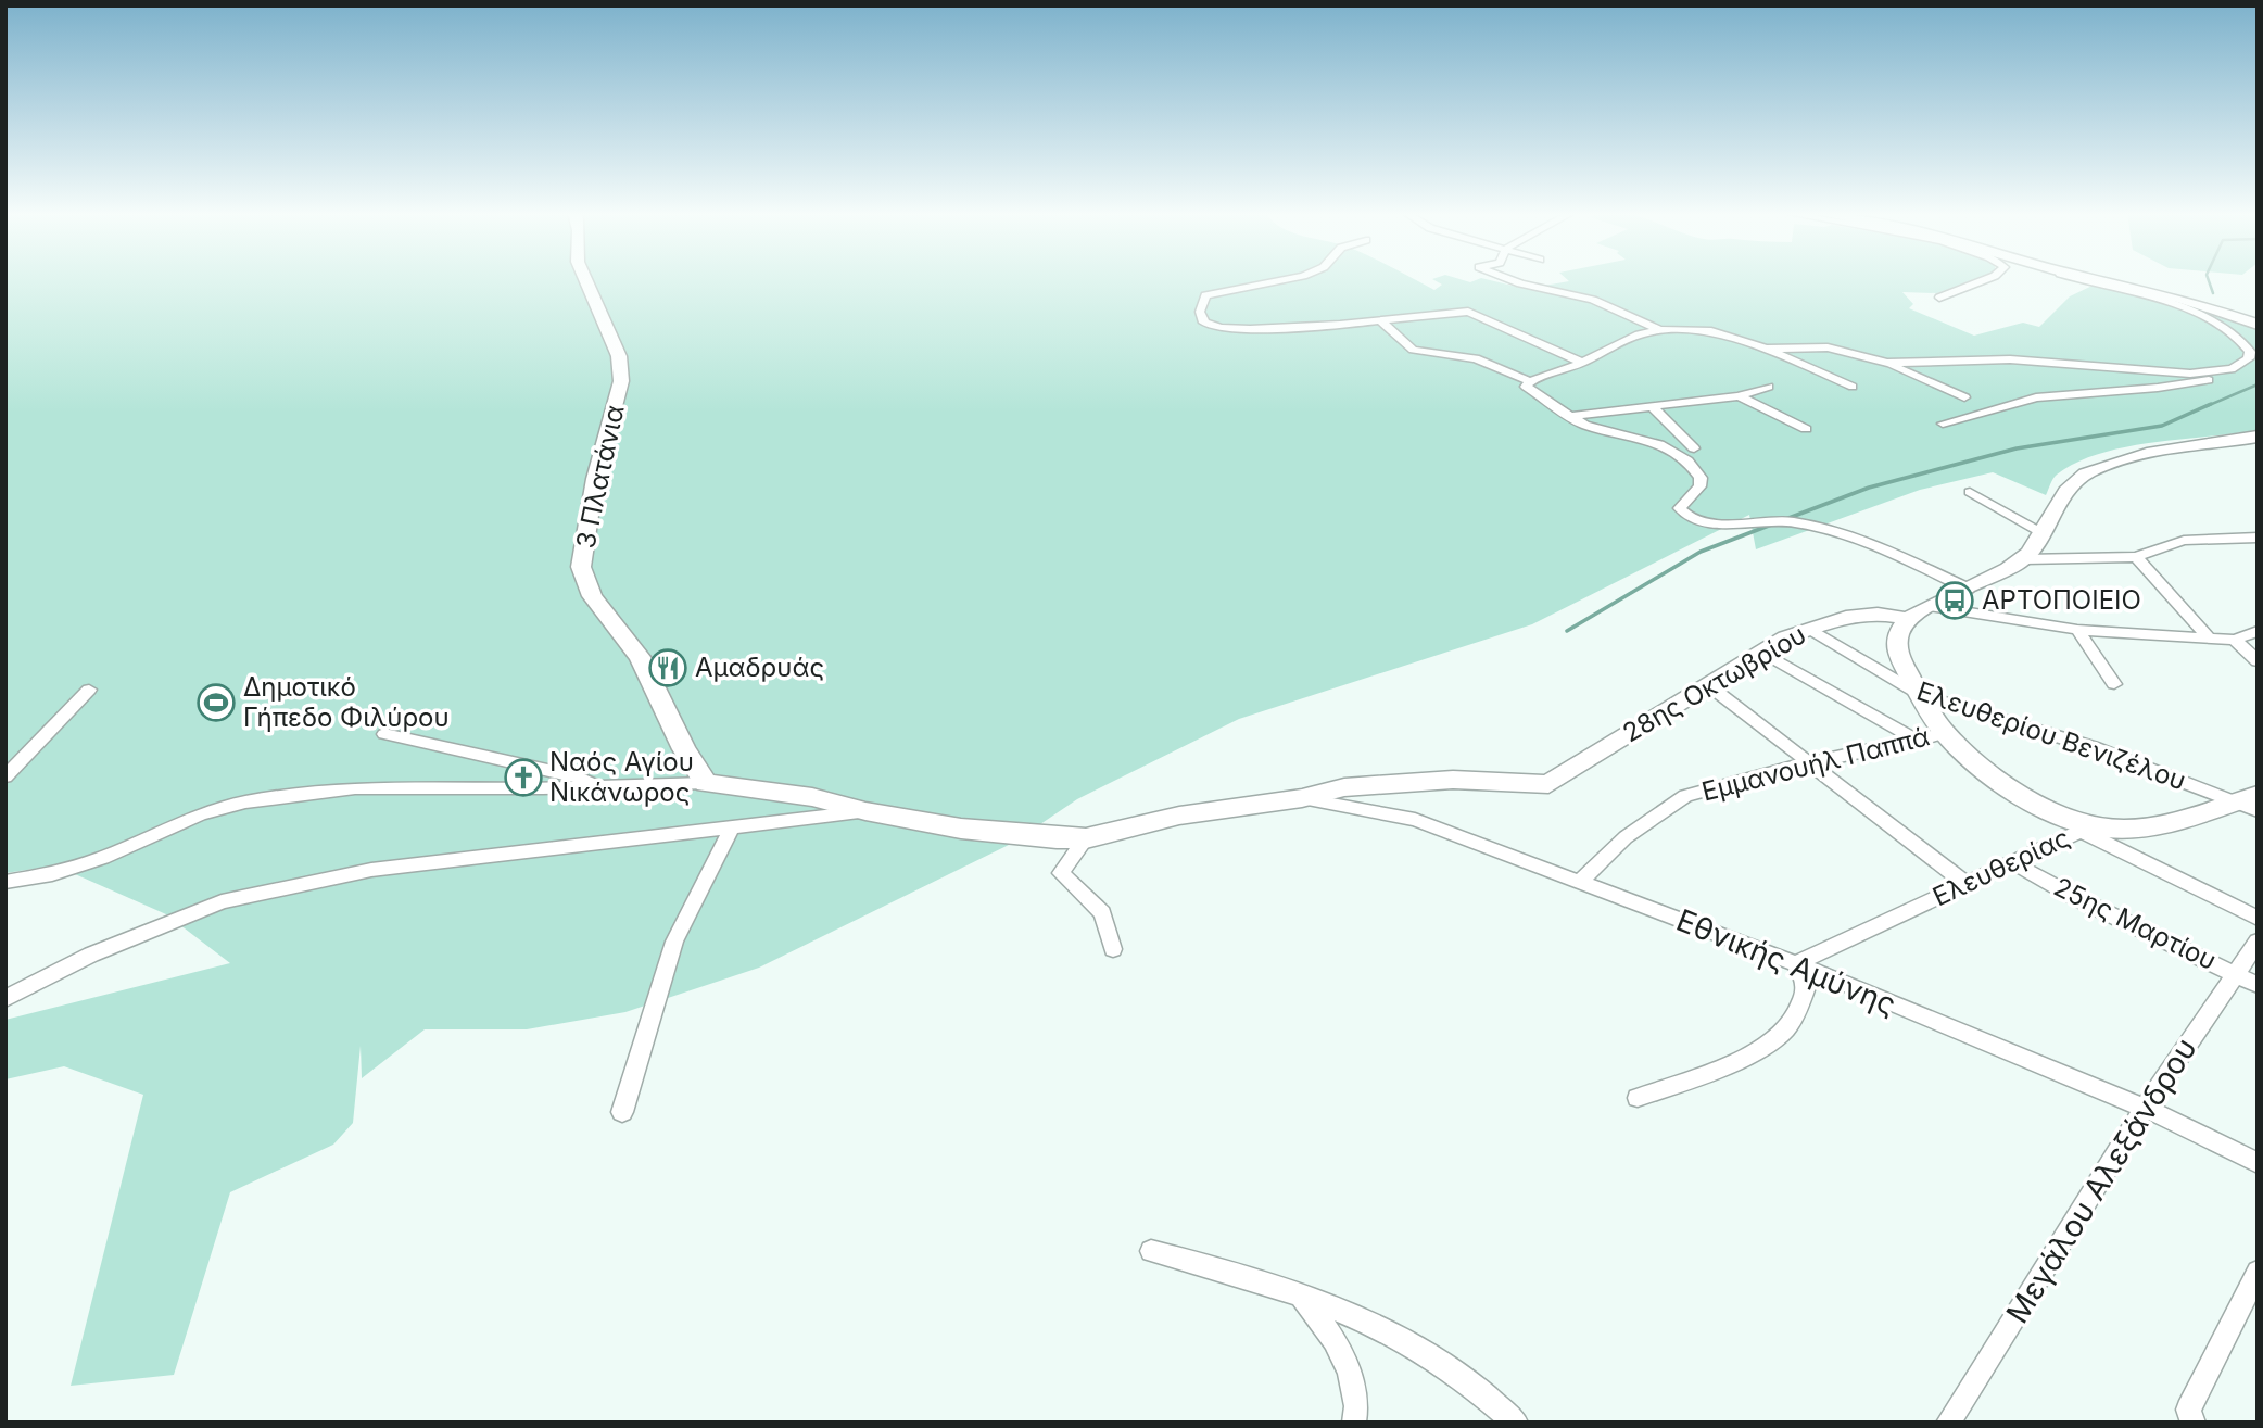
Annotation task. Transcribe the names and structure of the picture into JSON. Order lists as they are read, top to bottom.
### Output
{
  "streets": {
    "street": [
      "3 Πλατάνια",
      "28ης Οκτωβρίου",
      "Ελευθερίου Βενιζέλου",
      "Εμμανουήλ Παππά",
      "Ελευθερίας",
      "25ης Μαρτίου",
      "Εθνικής Αμύνης",
      "Μεγάλου Αλεξάνδρου"
    ]
  },
  "crossings": [
    ["28ης Οκτωβρίου", "Ελευθερίου Βενιζέλου"],
    ["28ης Οκτωβρίου", "Εθνικής Αμύνης"],
    ["Ελευθερίου Βενιζέλου", "Ελευθερίας"],
    ["Εμμανουήλ Παππά", "Εθνικής Αμύνης"],
    ["Ελευθερίας", "25ης Μαρτίου"],
    ["Ελευθερίας", "Εθνικής Αμύνης"],
    ["25ης Μαρτίου", "Μεγάλου Αλεξάνδρου"],
    ["Εθνικής Αμύνης", "Μεγάλου Αλεξάνδρου"]
  ],
  "places": {
    "bus stop": ["ΑΡΤΟΠΟΙΕΙΟ"],
    "restaurant": ["Αμαδρυάς"],
    "sports": ["Δημοτικό Γήπεδο Φιλύρου"],
    "church": ["Ναός Αγίου Νικάνωρος"]
  }
}
